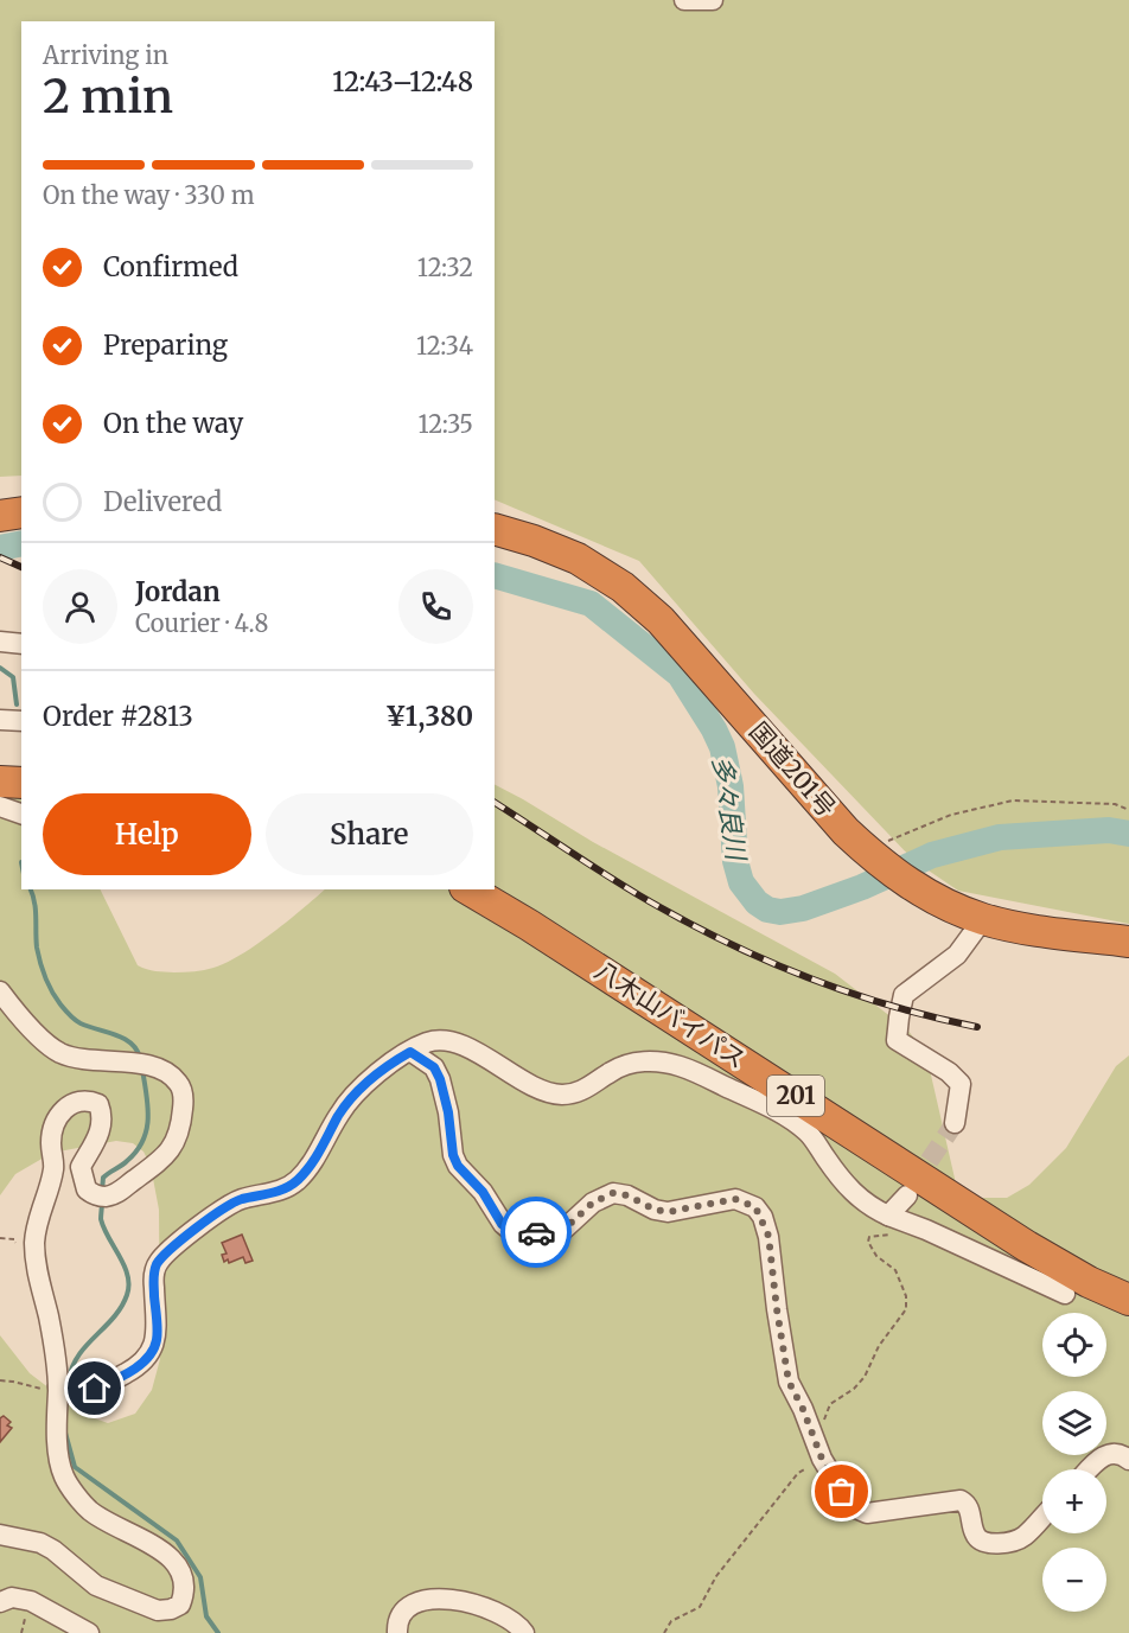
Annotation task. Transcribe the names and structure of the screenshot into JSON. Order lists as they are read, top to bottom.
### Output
{
  "streets": {
    "highway": ["国道201号", "八木山バイパス", "201"]
  },
  "water": ["多々良川"],
  "page": {
    "heading": ["2 min", "Arriving in", "12:43–12:48"],
    "panel": [
      "Jordan",
      "Courier · 4.8",
      "Order #2813",
      "¥1,380"
    ],
    "bar": "On the way · 330 m",
    "list": [
      ["Confirmed", "12:32"],
      ["Preparing", "12:34"],
      ["On the way", "12:35"],
      "Delivered"
    ],
    "buttons": ["Help", "Share"],
    "map_buttons": ["+", "−"]
  }
}
